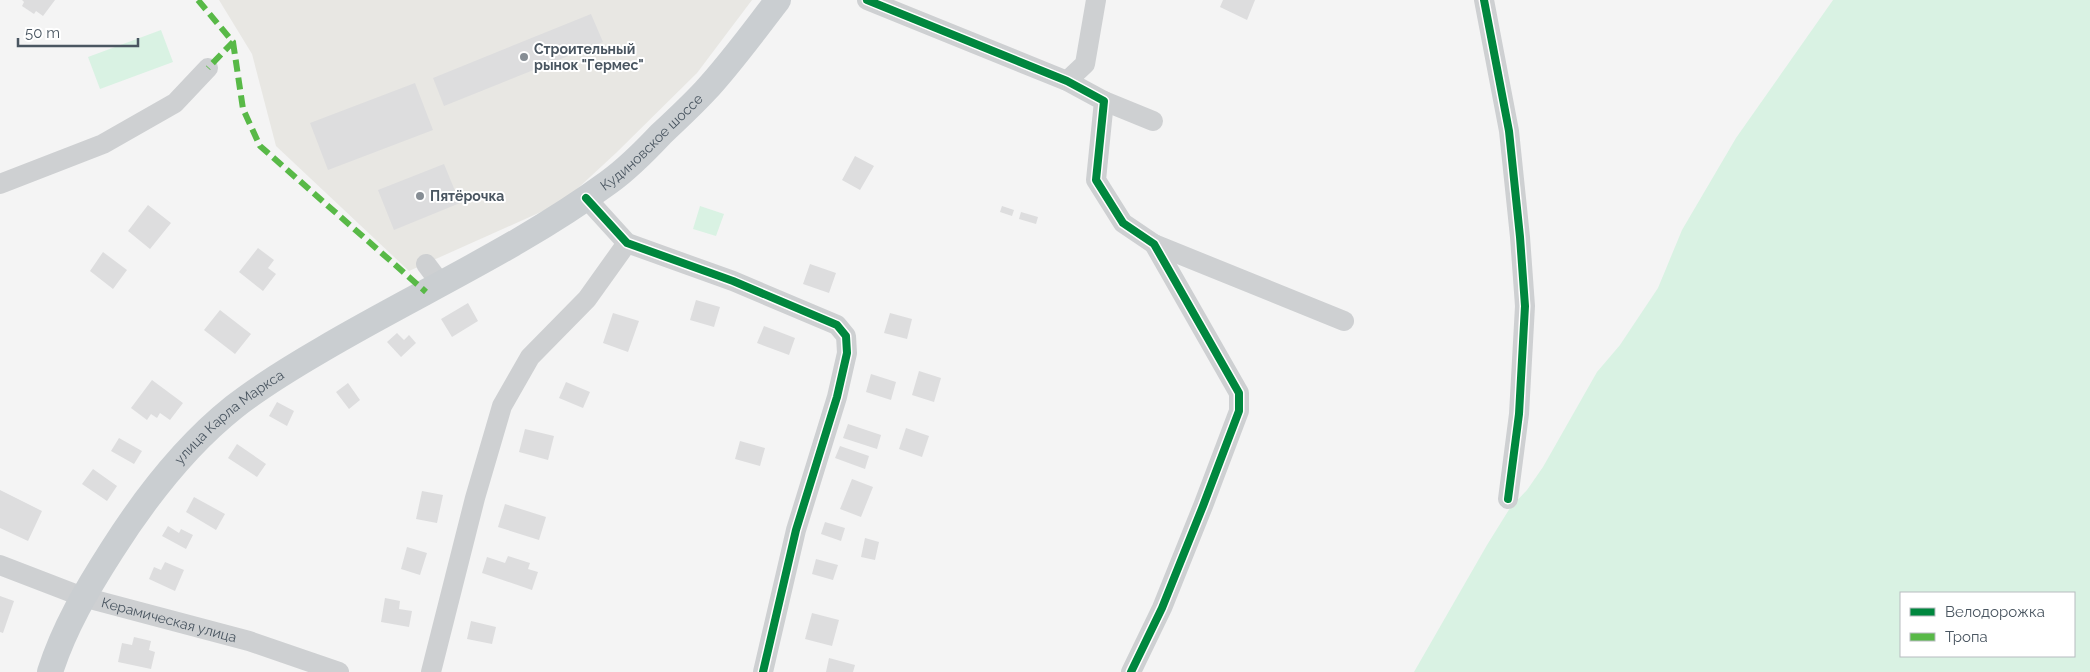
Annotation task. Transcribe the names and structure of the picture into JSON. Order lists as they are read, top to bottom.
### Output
{
  "streets": {
    "main road": ["Кудиновское шоссе", "улица Карла Маркса"],
    "street": ["Керамическая улица"]
  },
  "crossings": [
    ["Кудиновское шоссе", "улица Карла Маркса"],
    ["улица Карла Маркса", "Керамическая улица"]
  ],
  "places": ["Строительный рынок \"Гермес\"", "Пятёрочка"],
  "legend": ["Велодорожка", "Тропа"],
  "scale_bar": "50 m"
}
